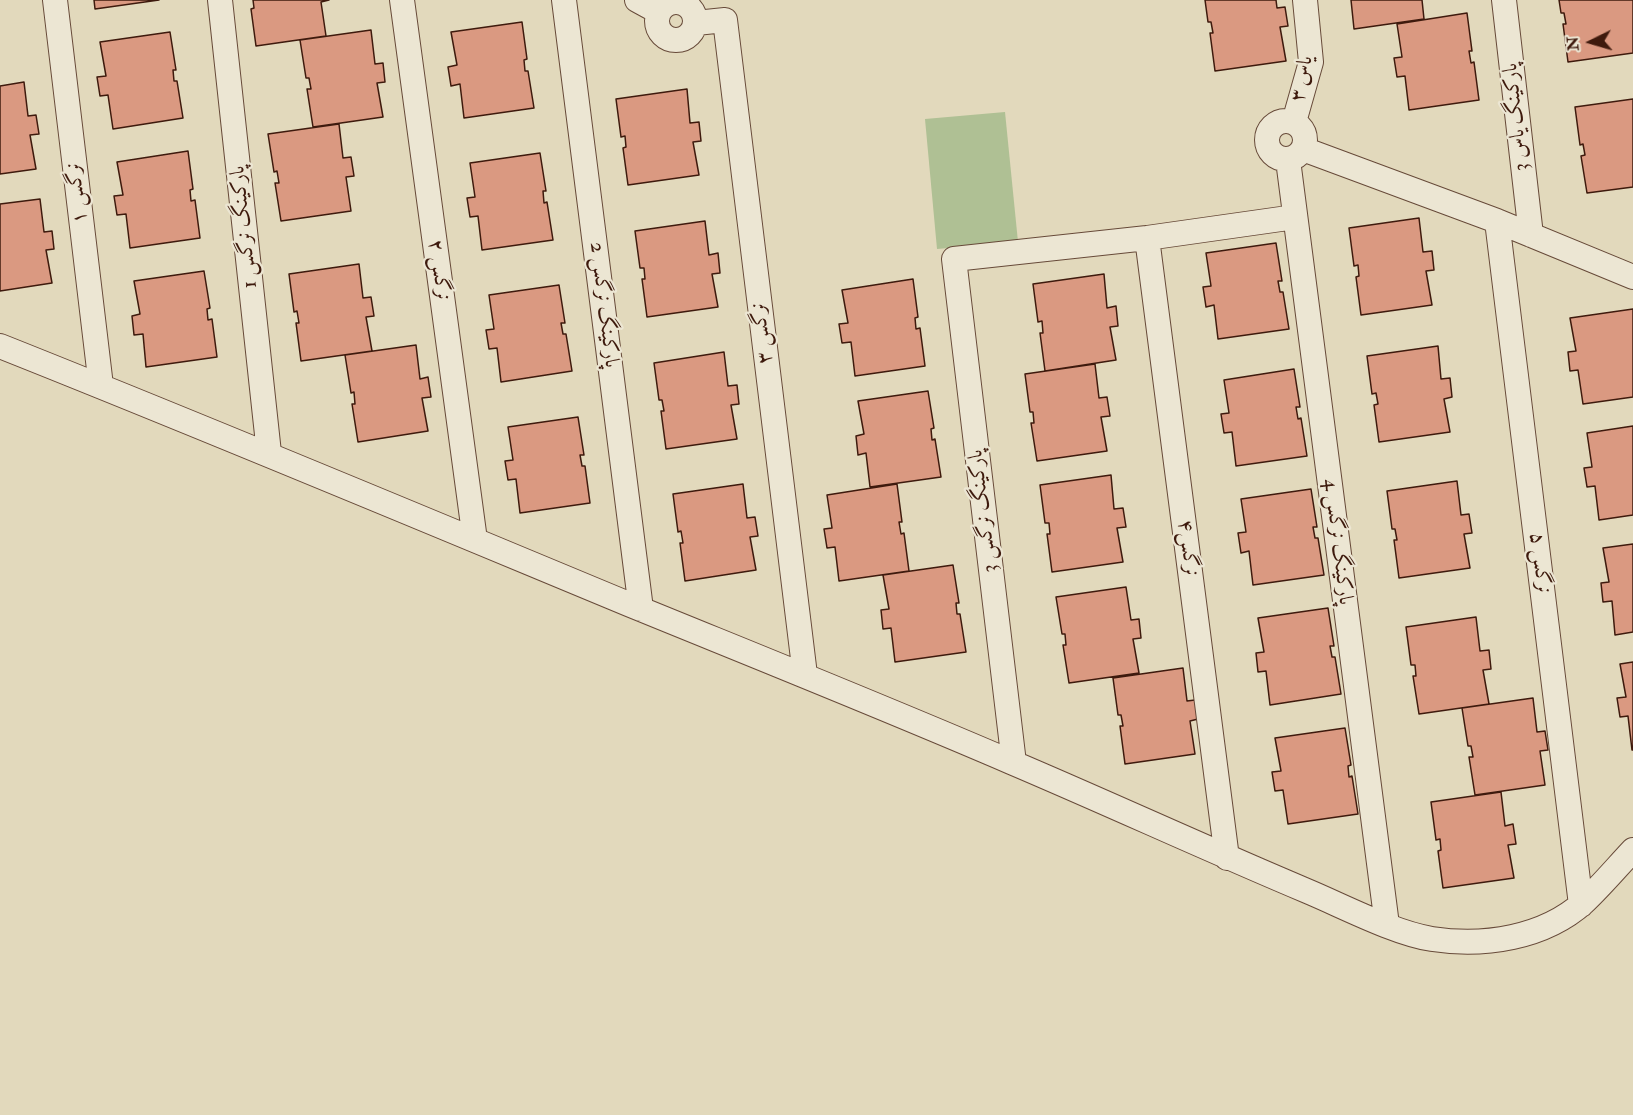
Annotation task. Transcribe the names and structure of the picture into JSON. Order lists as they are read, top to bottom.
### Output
{
  "streets": {
    "street": [
      "یاس ۳",
      "پارکینگ یاس 3",
      "نرگس ۱",
      "پارکینگ نرگس 1",
      "نرگس ۲",
      "پارکینگ نرگس 2",
      "نرگس ۳",
      "پارکینگ نرگس 3",
      "پارکینگ نرگس 4",
      "نرگس۴",
      "نرگس ۵"
    ]
  },
  "crossings": [
    ["یاس ۳", "پارکینگ نرگس 4"],
    ["پارکینگ نرگس 3", "نرگس۴"]
  ],
  "north": "left"
}
